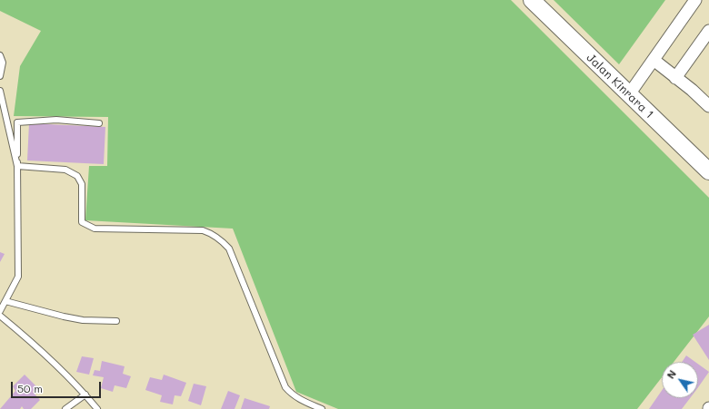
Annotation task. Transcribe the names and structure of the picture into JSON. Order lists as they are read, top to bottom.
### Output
{
  "streets": {
    "street": ["Jalan Kinrara 1"]
  },
  "scale_bar": "50 m",
  "north": "top left"
}
